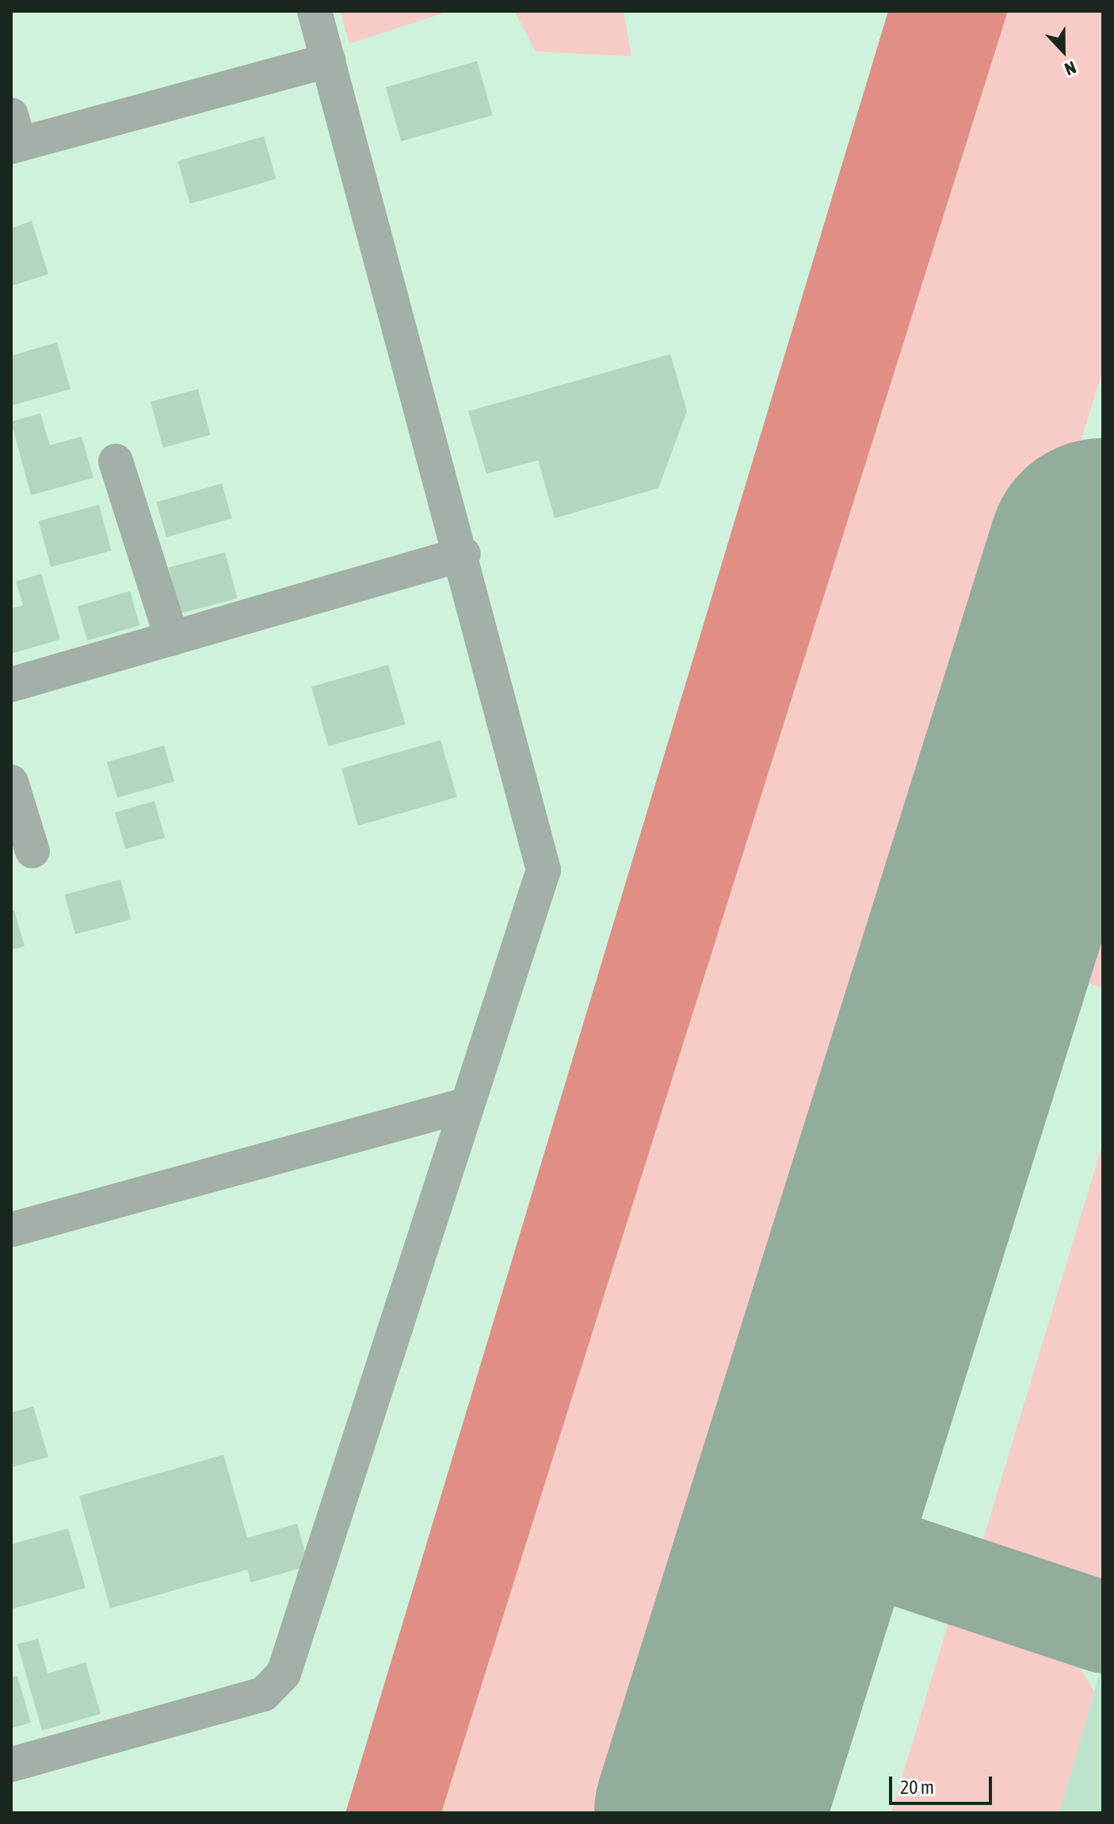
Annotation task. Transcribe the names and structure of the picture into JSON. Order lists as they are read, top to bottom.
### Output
{
  "scale_bar": "20 m",
  "north": "bottom"
}
